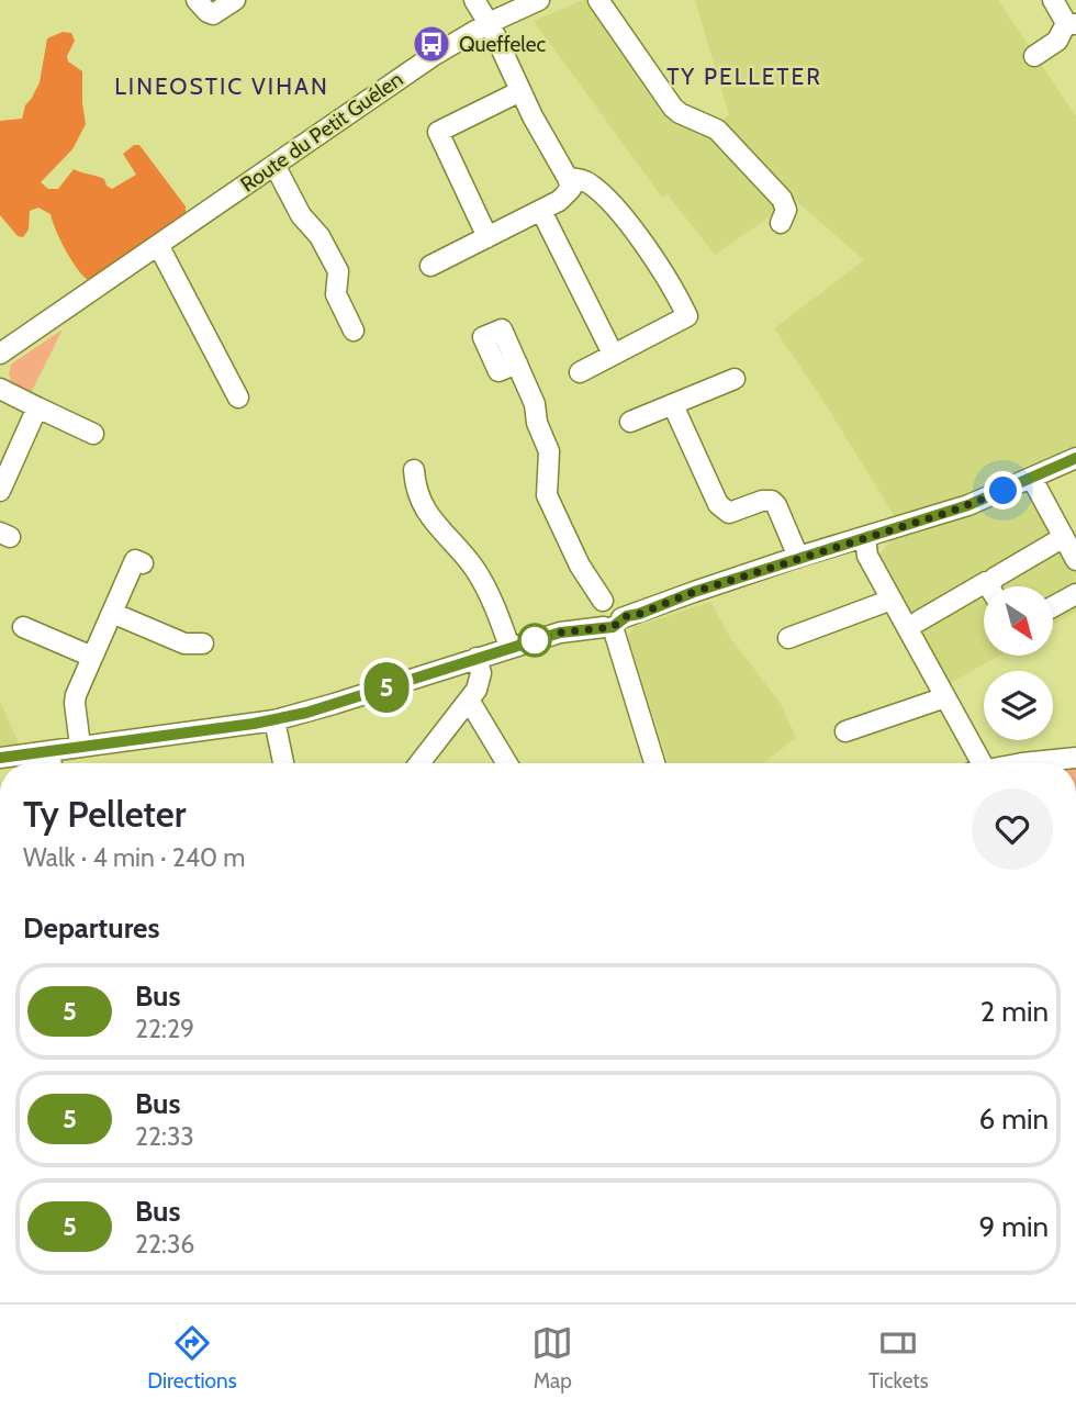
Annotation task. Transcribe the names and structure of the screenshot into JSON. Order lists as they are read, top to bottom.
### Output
{
  "streets": {
    "street": ["Route du Petit Guélen"]
  },
  "districts": ["TY PELLETER", "LINEOSTIC VIHAN"],
  "places": {
    "bus stop": ["Queffelec"]
  },
  "lines": ["bus line 5"],
  "north": "bottom right",
  "page": {
    "on_map": "5",
    "heading": [
      ["Ty Pelleter", "Walk · 4 min · 240 m"],
      "Departures"
    ],
    "list": [
      {
        "mark": "5",
        "name": "Bus",
        "note": "22:29",
        "value": "2 min"
      },
      {
        "mark": "5",
        "name": "Bus",
        "note": "22:33",
        "value": "6 min"
      },
      {
        "mark": "5",
        "name": "Bus",
        "note": "22:36",
        "value": "9 min"
      }
    ],
    "tabs": ["Directions", "Map", "Tickets"]
  }
}
